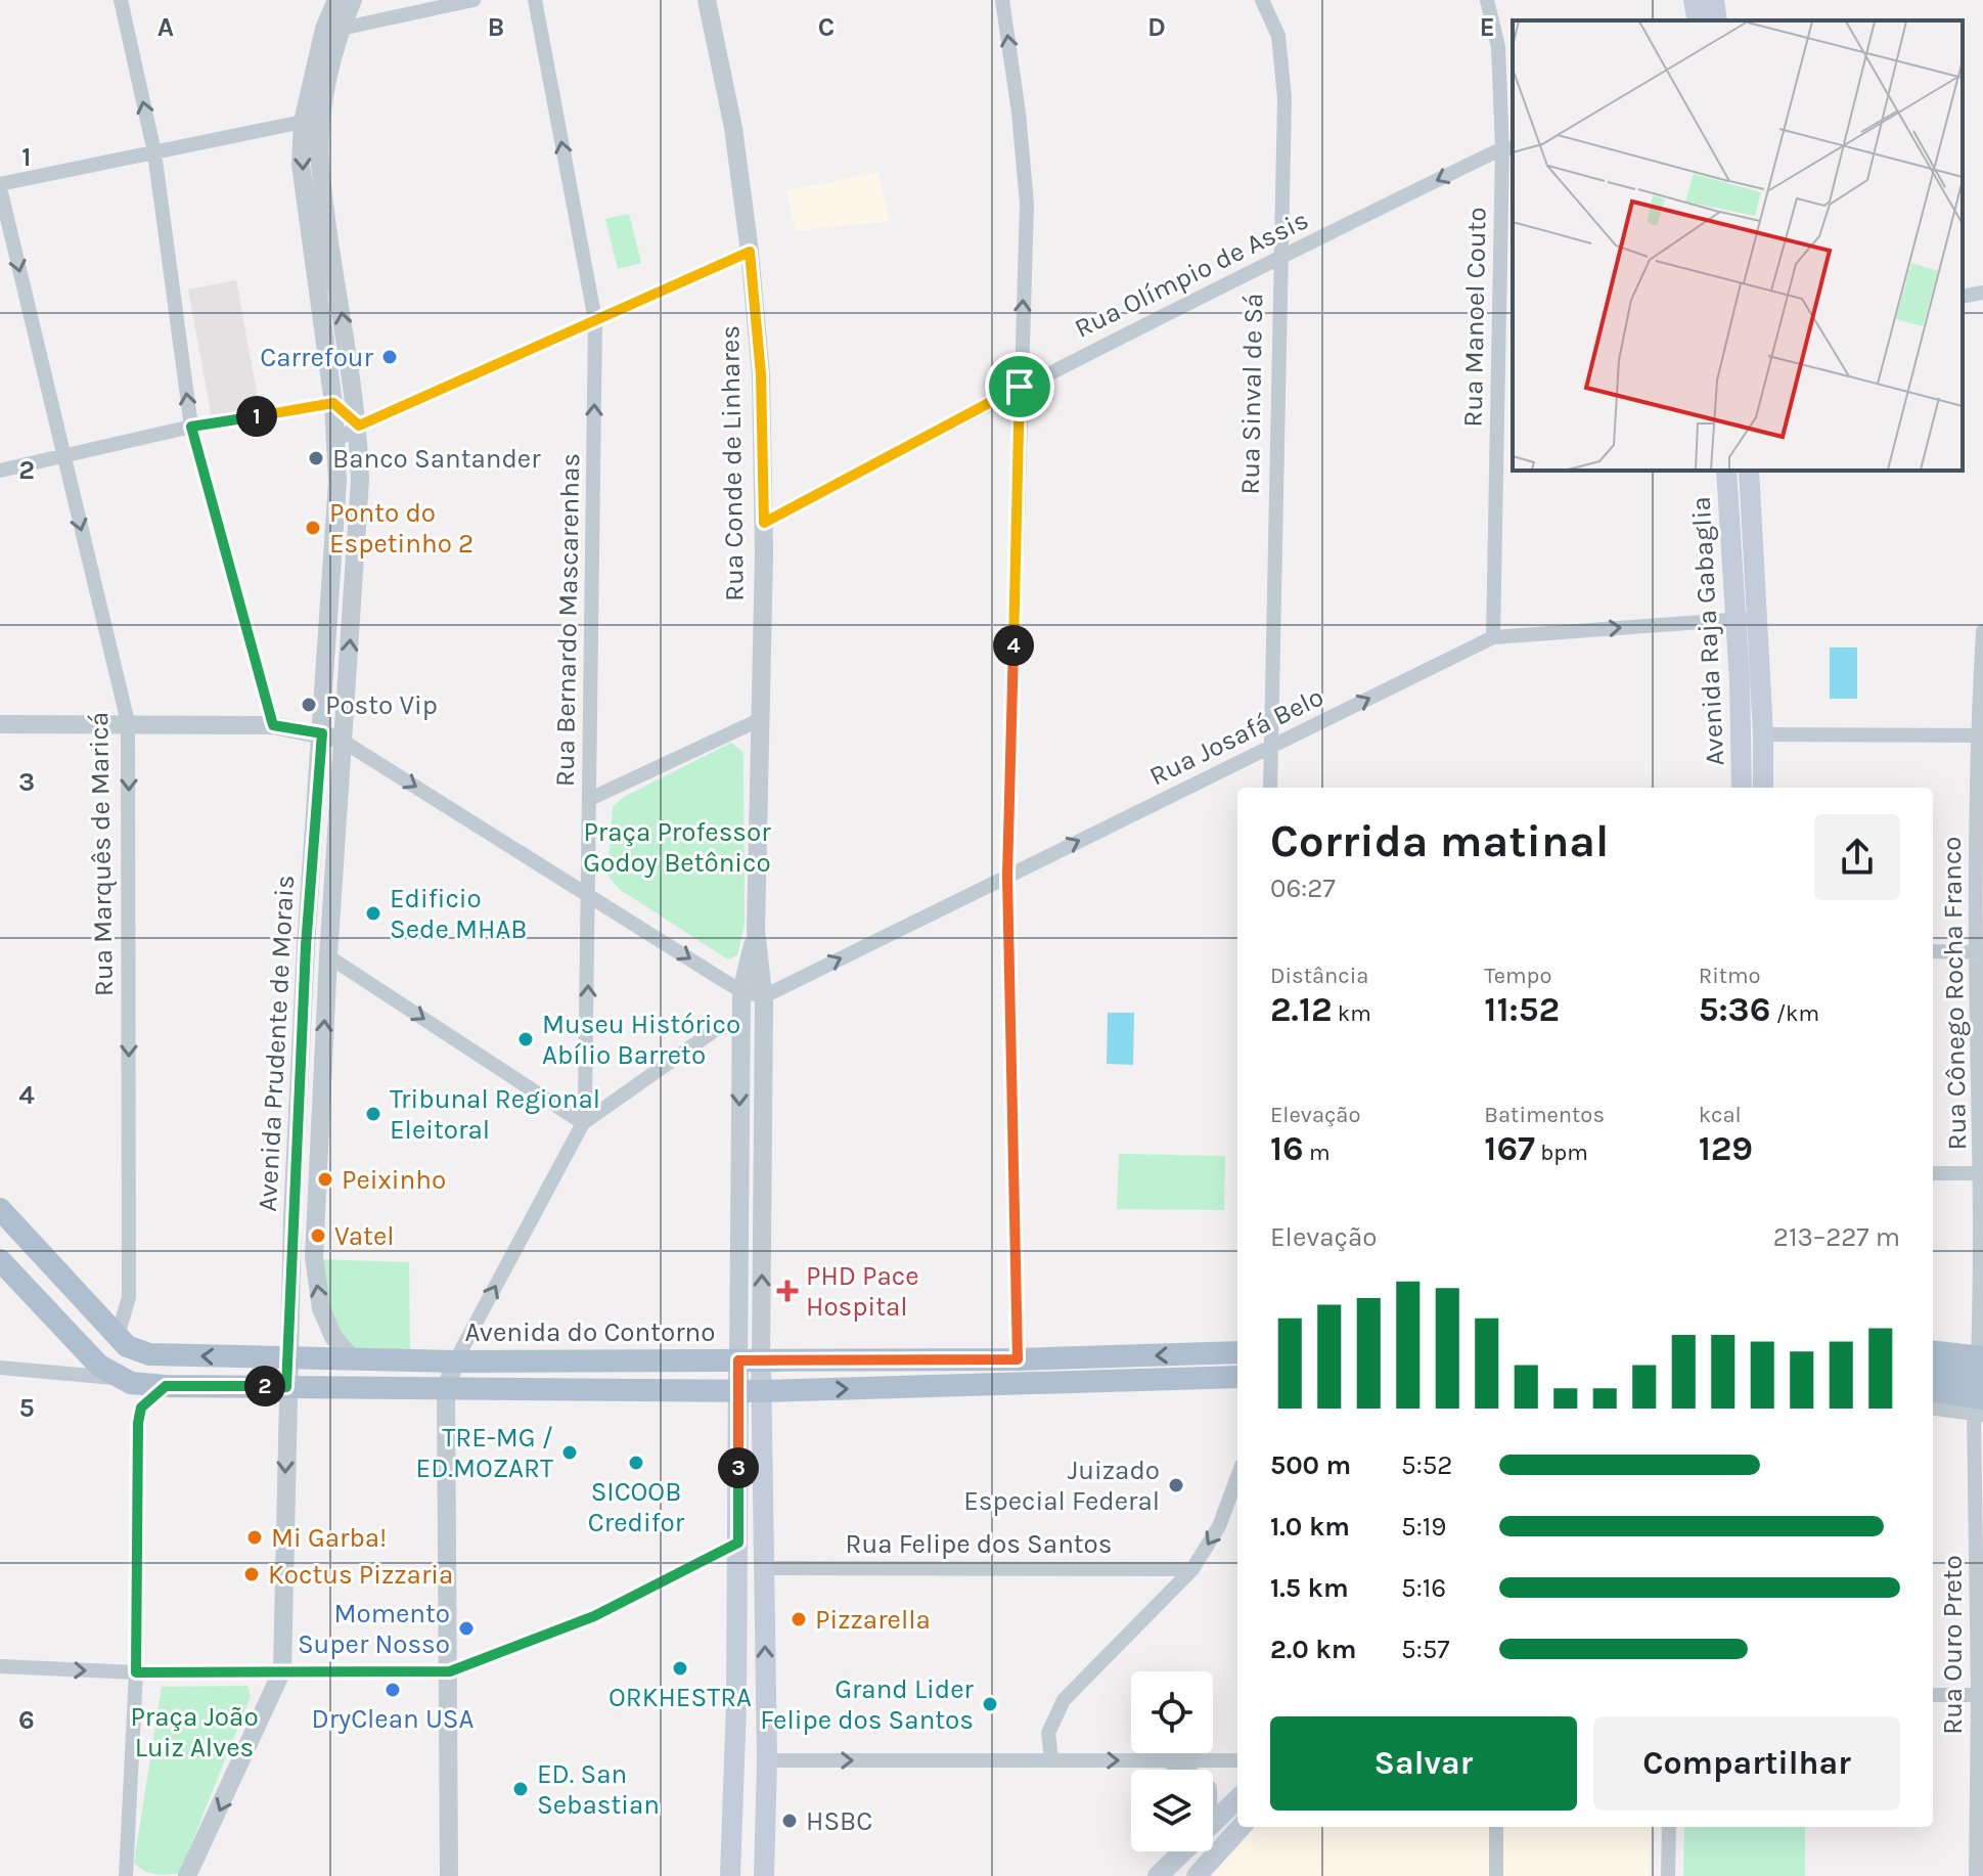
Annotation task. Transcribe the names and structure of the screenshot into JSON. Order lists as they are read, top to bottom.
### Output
{
  "streets": {
    "main road": ["Avenida Raja Gabaglia", "Avenida do Contorno"],
    "street": [
      "Rua Olímpio de Assis",
      "Rua Manoel Couto",
      "Rua Sinval de Sá",
      "Rua Conde de Linhares",
      "Rua Bernardo Mascarenhas",
      "Rua Josafá Belo",
      "Rua Marquês de Maricá",
      "Rua Cônego Rocha Franco",
      "Avenida Prudente de Morais",
      "Rua Felipe dos Santos",
      "Rua Ouro Preto"
    ]
  },
  "crossings": [
    ["Rua Olímpio de Assis", "Rua Manoel Couto"],
    ["Rua Olímpio de Assis", "Rua Sinval de Sá"],
    ["Rua Olímpio de Assis", "Rua Conde de Linhares"],
    ["Rua Manoel Couto", "Rua Josafá Belo"],
    ["Rua Sinval de Sá", "Rua Josafá Belo"],
    ["Rua Conde de Linhares", "Rua Josafá Belo"],
    ["Rua Conde de Linhares", "Avenida do Contorno"],
    ["Rua Bernardo Mascarenhas", "Avenida do Contorno"],
    ["Avenida Raja Gabaglia", "Rua Josafá Belo"],
    ["Rua Marquês de Maricá", "Avenida do Contorno"],
    ["Avenida Prudente de Morais", "Avenida do Contorno"]
  ],
  "one_way": ["Rua Bernardo Mascarenhas", "Rua Josafá Belo", "Rua Marquês de Maricá"],
  "parks": ["Praça Professor Godoy Betônico", "Praça João Luiz Alves"],
  "places": {
    "other": [
      "Carrefour",
      "Banco Santander",
      "Ponto do Espetinho 2",
      "Posto Vip",
      "Edificio Sede MHAB",
      "Museu Histórico Abílio Barreto",
      "Tribunal Regional Eleitoral",
      "Peixinho",
      "Vatel",
      "TRE-MG / ED.MOZART",
      "SICOOB Credifor",
      "Juizado Especial Federal",
      "Mi Garba!",
      "Koctus Pizzaria",
      "Pizzarella",
      "Momento Super Nosso",
      "ORKHESTRA",
      "DryClean USA",
      "Grand Lider Felipe dos Santos",
      "ED. San Sebastian",
      "HSBC"
    ],
    "health": ["PHD Pace Hospital"]
  },
  "page": {
    "pins": [
      "1",
      "4",
      "2",
      "3"
    ],
    "heading": ["Corrida matinal", "06:27"],
    "stats": [
      ["Distância", "2.12 km"],
      ["Tempo", "11:52"],
      ["Ritmo", "5:36 /km"],
      ["Elevação", "16 m"],
      ["Batimentos", "167 bpm"],
      ["kcal", "129"]
    ],
    "chart": ["Elevação", "213–227 m"],
    "list": [
      {
        "name": "500 m",
        "note": "5:52"
      },
      {
        "name": "1.0 km",
        "note": "5:19"
      },
      {
        "name": "1.5 km",
        "note": "5:16"
      },
      {
        "name": "2.0 km",
        "note": "5:57"
      }
    ],
    "buttons": ["Salvar", "Compartilhar"]
  },
  "grid": {
    "columns": [
      "A",
      "B",
      "C",
      "D",
      "E"
    ],
    "rows": [
      "1",
      "2",
      "3",
      "4",
      "5",
      "6"
    ]
  }
}
